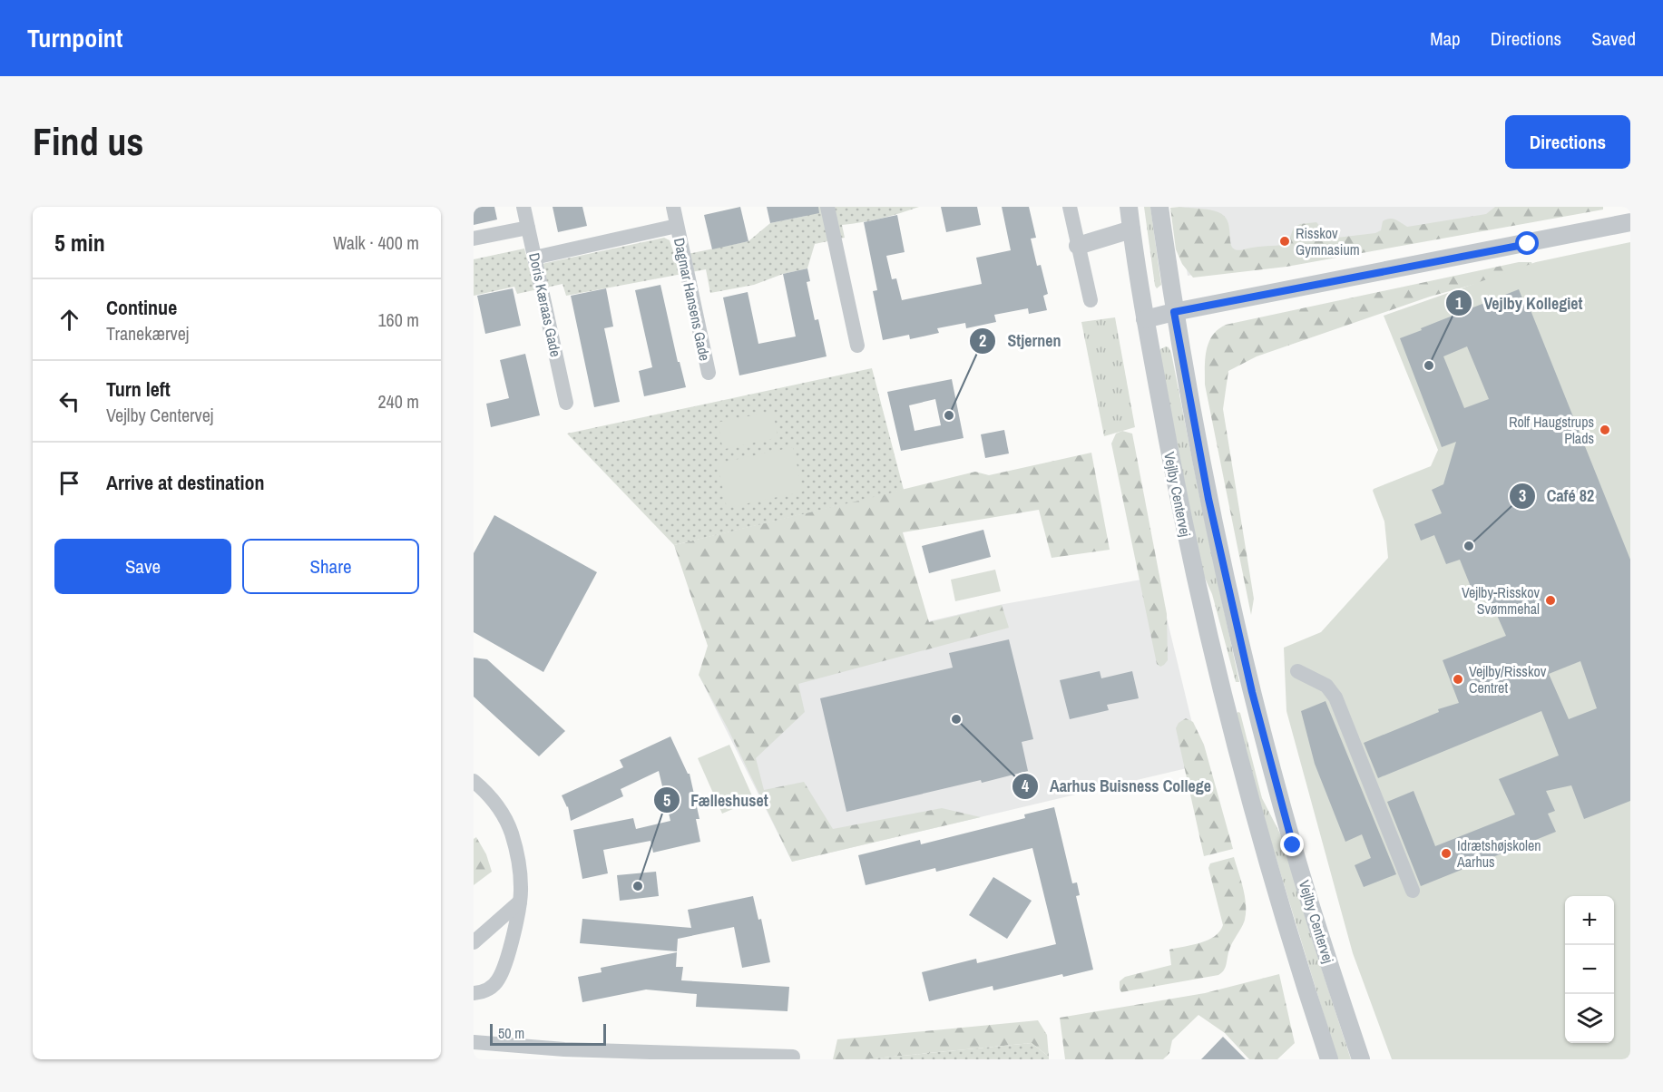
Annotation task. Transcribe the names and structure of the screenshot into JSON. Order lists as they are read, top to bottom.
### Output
{
  "streets": {
    "street": ["Dagmar Hansens Gade", "Doris Kæraas Gade", "Vejlby Centervej"]
  },
  "crossings": [
    ["Dagmar Hansens Gade", "Doris Kæraas Gade"]
  ],
  "places": [
    "Risskov Gymnasium",
    "Vejlby Kollegiet",
    "Stjernen",
    "Rolf Haugstrups Plads",
    "Café 82",
    "Vejlby-Risskov Svømmehal",
    "Vejlby/Risskov Centret",
    "Aarhus Buisness College",
    "Idrætshøjskolen Aarhus",
    "Fælleshuset"
  ],
  "scale_bar": "50 m",
  "page": {
    "header": "Turnpoint",
    "nav": ["Map", "Directions", "Saved"],
    "buttons": [
      "Directions",
      ["Save", "Share"]
    ],
    "title": "Find us",
    "heading": ["5 min", "Walk · 400 m"],
    "list": [
      ["Continue", "Tranekærvej", "160 m"],
      ["Turn left", "Vejlby Centervej", "240 m"],
      "Arrive at destination"
    ],
    "map_buttons": ["+", "−"],
    "scale": "50 m"
  }
}
